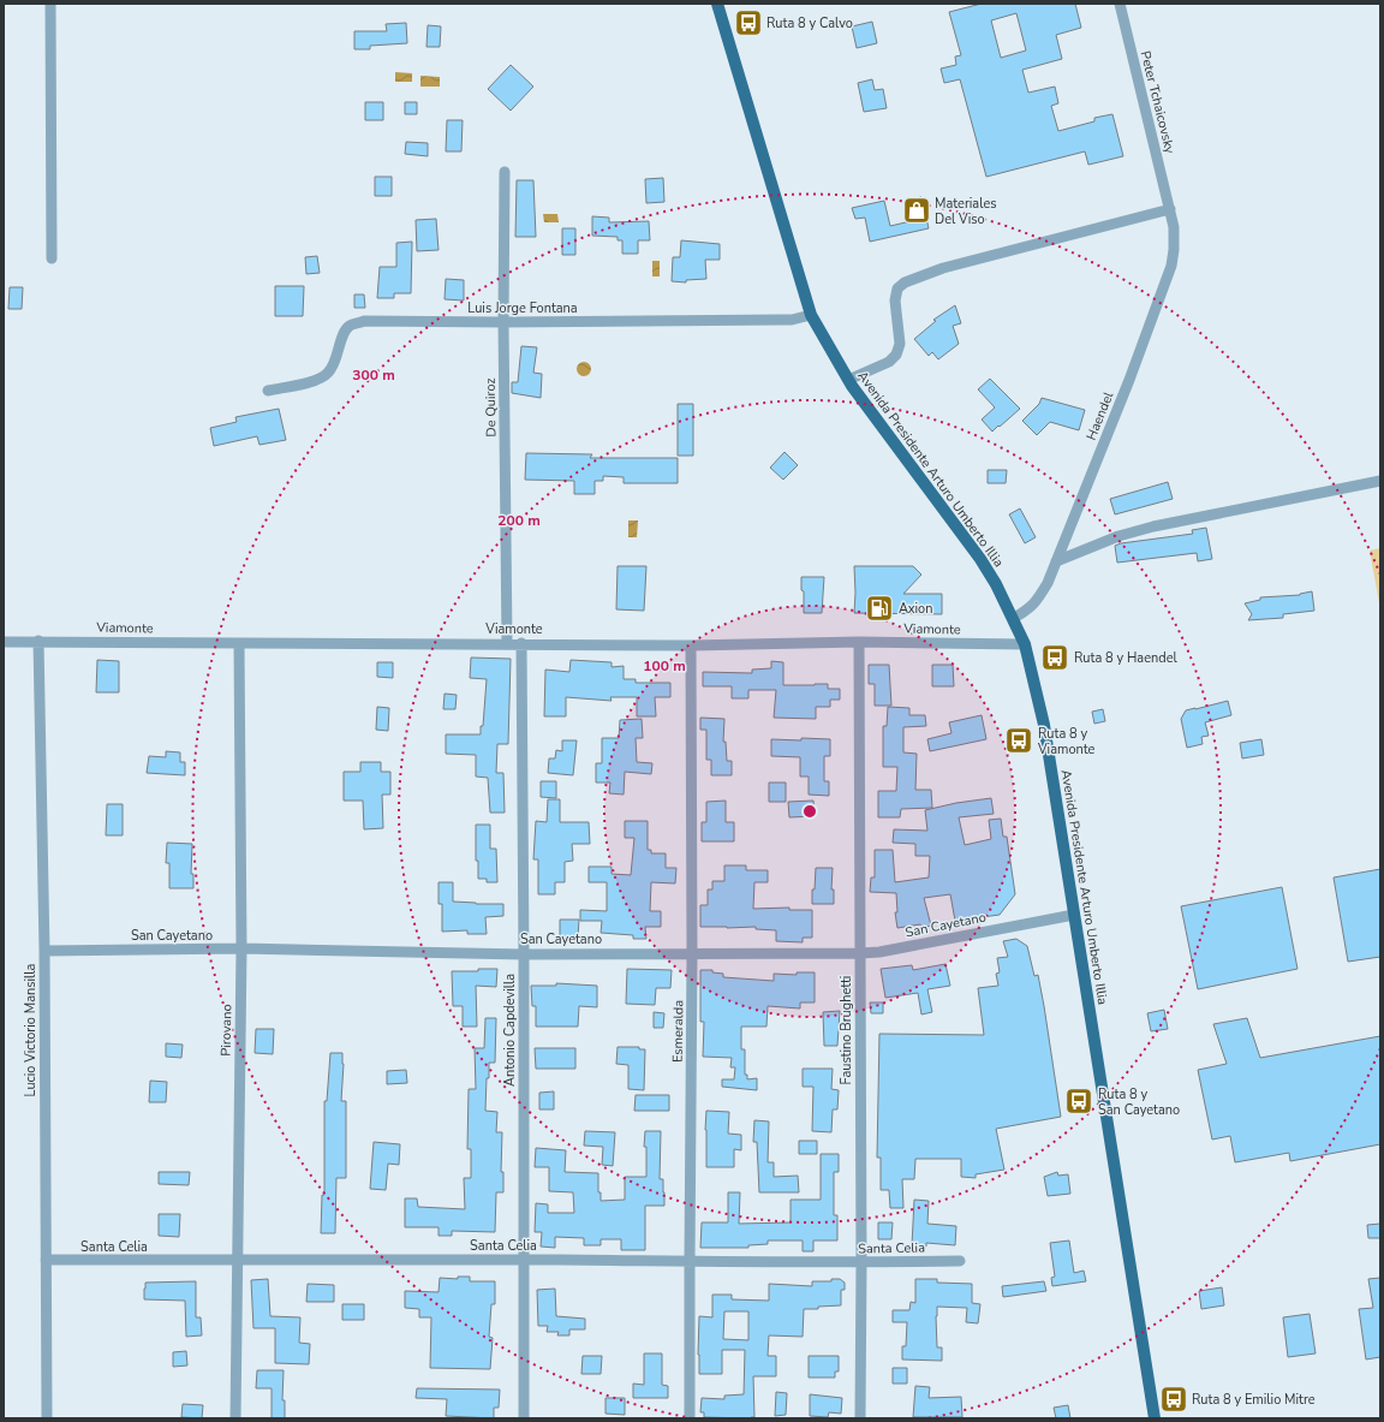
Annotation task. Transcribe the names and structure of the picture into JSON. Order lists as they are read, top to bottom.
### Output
{
  "streets": {
    "main road": ["Avenida Presidente Arturo Umberto Illia"],
    "street": [
      "Peter Tchaicovsky",
      "Luis Jorge Fontana",
      "De Quiroz",
      "Haendel",
      "Viamonte",
      "San Cayetano",
      "Lucio Victorio Mansilla",
      "Pirovano",
      "Antonio Capdevilla",
      "Faustino Brughetti",
      "Esmeralda",
      "Santa Celia"
    ]
  },
  "crossings": [
    ["Peter Tchaicovsky", "Haendel"],
    ["Luis Jorge Fontana", "De Quiroz"],
    ["Luis Jorge Fontana", "Avenida Presidente Arturo Umberto Illia"],
    ["De Quiroz", "Viamonte"],
    ["Haendel", "Avenida Presidente Arturo Umberto Illia"],
    ["Avenida Presidente Arturo Umberto Illia", "Viamonte"],
    ["Avenida Presidente Arturo Umberto Illia", "San Cayetano"],
    ["Viamonte", "Lucio Victorio Mansilla"],
    ["Viamonte", "Pirovano"],
    ["Viamonte", "Antonio Capdevilla"],
    ["Viamonte", "Faustino Brughetti"],
    ["Viamonte", "Esmeralda"],
    ["San Cayetano", "Lucio Victorio Mansilla"],
    ["San Cayetano", "Pirovano"],
    ["San Cayetano", "Antonio Capdevilla"],
    ["San Cayetano", "Faustino Brughetti"],
    ["San Cayetano", "Esmeralda"],
    ["Lucio Victorio Mansilla", "Santa Celia"],
    ["Pirovano", "Santa Celia"],
    ["Antonio Capdevilla", "Santa Celia"],
    ["Faustino Brughetti", "Santa Celia"],
    ["Esmeralda", "Santa Celia"]
  ],
  "places": {
    "bus stop": [
      "Ruta 8 y Calvo",
      "Ruta 8 y Haendel",
      "Ruta 8 y Viamonte",
      "Ruta 8 y San Cayetano",
      "Ruta 8 y Emilio Mitre"
    ],
    "shop": ["Materiales Del Viso"],
    "fuel station": ["Axion"]
  },
  "rings": ["300 m", "200 m", "100 m"]
}
